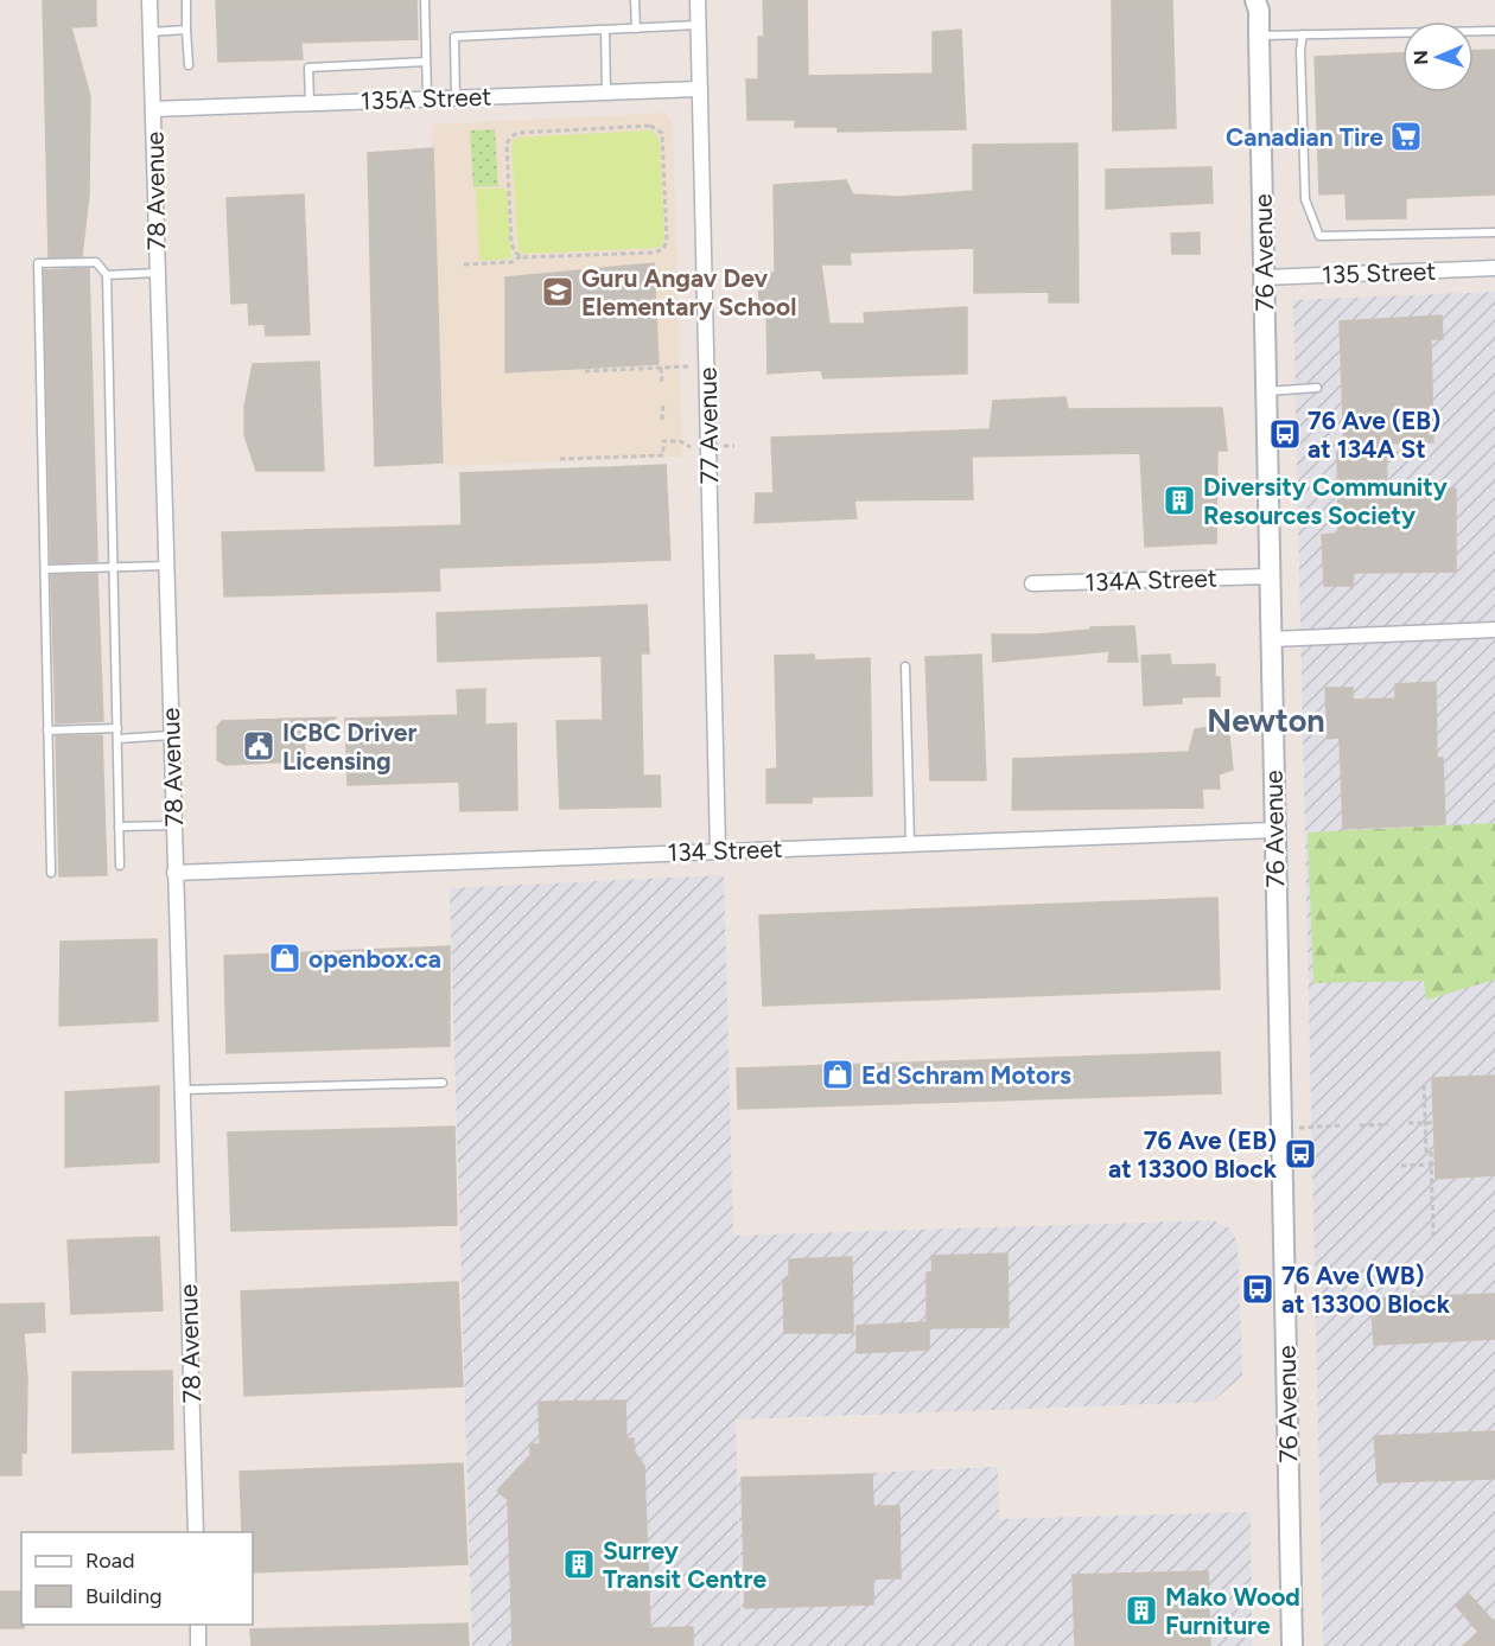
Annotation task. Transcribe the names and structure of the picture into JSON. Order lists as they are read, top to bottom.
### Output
{
  "streets": {
    "main road": ["76 Avenue"],
    "street": [
      "135A Street",
      "78 Avenue",
      "135 Street",
      "77 Avenue",
      "134A Street",
      "134 Street"
    ]
  },
  "crossings": [
    ["135A Street", "78 Avenue"],
    ["135A Street", "77 Avenue"],
    ["78 Avenue", "134 Street"],
    ["76 Avenue", "135 Street"],
    ["76 Avenue", "134A Street"],
    ["76 Avenue", "134 Street"],
    ["77 Avenue", "134 Street"]
  ],
  "districts": ["Newton"],
  "places": {
    "supermarket": ["Canadian Tire"],
    "school or university": ["Guru Angav Dev Elementary School"],
    "bus stop": ["76 Ave (EB) at 134A St", "76 Ave (EB) at 13300 Block", "76 Ave (WB) at 13300 Block"],
    "building": ["Diversity Community Resources Society", "Surrey Transit Centre", "Mako Wood Furniture"],
    "public building": ["ICBC Driver Licensing"],
    "shop": ["openbox.ca", "Ed Schram Motors"]
  },
  "legend": ["Road", "Building"],
  "north": "left"
}
